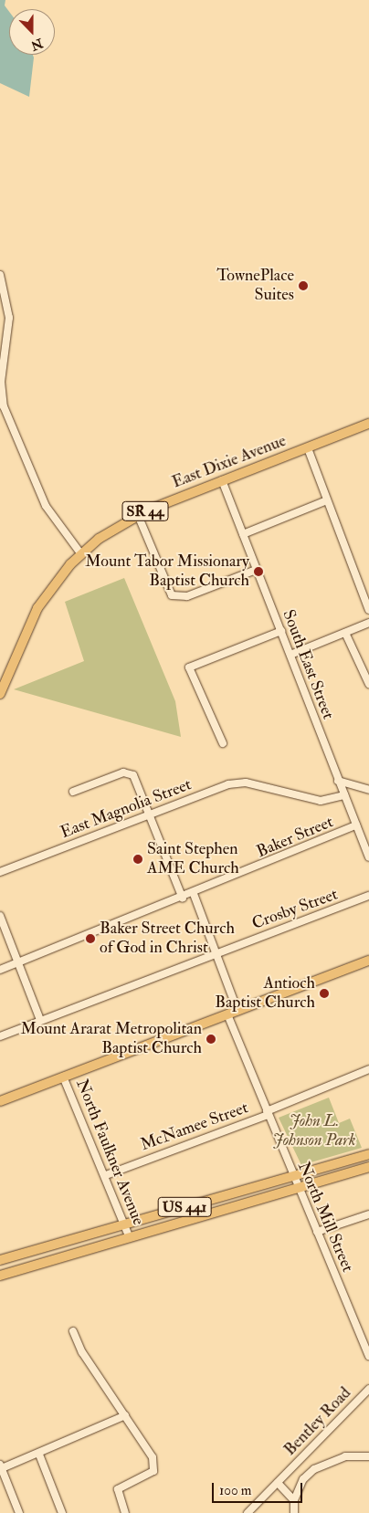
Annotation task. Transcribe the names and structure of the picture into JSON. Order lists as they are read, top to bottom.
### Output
{
  "streets": {
    "main road": ["East Dixie Avenue", "SR 44", "US 441"],
    "street": [
      "South East Street",
      "East Magnolia Street",
      "Baker Street",
      "Crosby Street",
      "McNamee Street",
      "North Faulkner Avenue",
      "North Mill Street",
      "Bentley Road"
    ]
  },
  "crossings": [
    ["East Dixie Avenue", "South East Street"],
    ["South East Street", "East Magnolia Street"],
    ["South East Street", "Baker Street"],
    ["McNamee Street", "North Faulkner Avenue"],
    ["McNamee Street", "North Mill Street"],
    ["North Faulkner Avenue", "US 441"],
    ["US 441", "North Mill Street"]
  ],
  "parks": ["John L. Johnson Park"],
  "places": [
    "TownePlace Suites",
    "Mount Tabor Missionary Baptist Church",
    "Saint Stephen AME Church",
    "Baker Street Church of God in Christ",
    "Antioch Baptist Church",
    "Mount Ararat Metropolitan Baptist Church"
  ],
  "scale_bar": "100 m",
  "north": "bottom"
}
